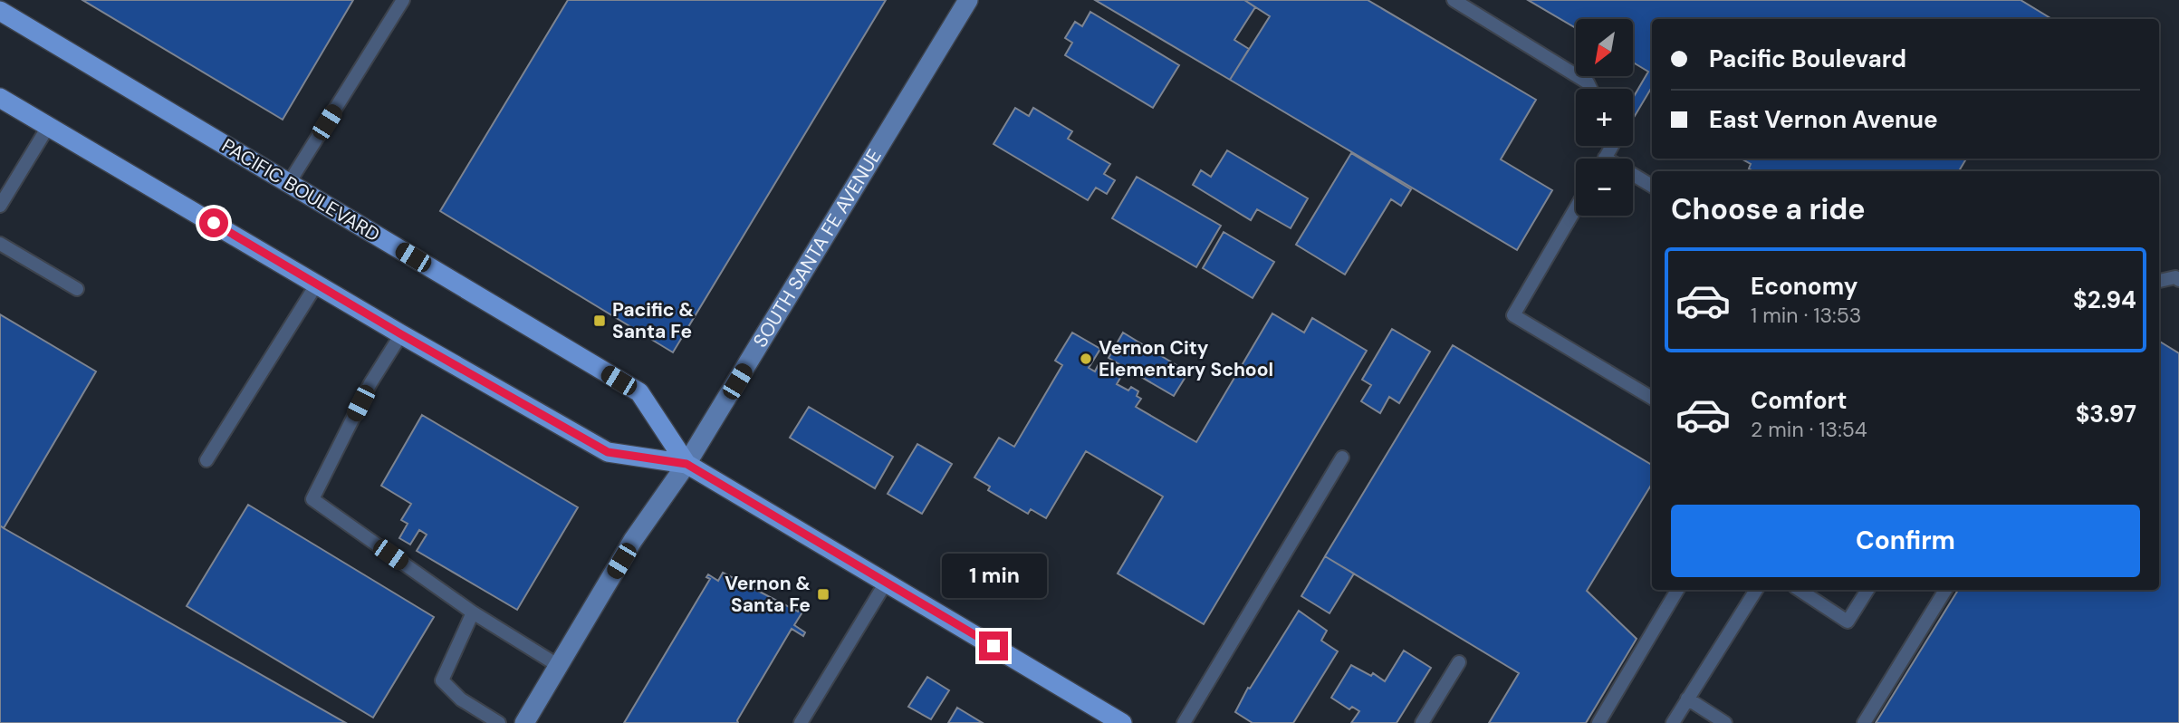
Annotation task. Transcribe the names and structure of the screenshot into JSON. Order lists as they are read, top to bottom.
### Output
{
  "streets": {
    "main road": ["PACIFIC BOULEVARD", "SOUTH SANTA FE AVENUE"]
  },
  "crossings": [
    ["PACIFIC BOULEVARD", "SOUTH SANTA FE AVENUE"]
  ],
  "places": {
    "transit": ["Pacific & Santa Fe", "Vernon & Santa Fe"],
    "other": ["Vernon City Elementary School"]
  },
  "north": "bottom left",
  "page": {
    "map_buttons": ["+", "−"],
    "banner": ["Pacific Boulevard", "East Vernon Avenue"],
    "heading": "Choose a ride",
    "list": [
      {
        "name": "Economy",
        "note": "1 min · 13:53",
        "value": "$2.94"
      },
      {
        "name": "Comfort",
        "note": "2 min · 13:54",
        "value": "$3.97"
      }
    ],
    "buttons": "Confirm",
    "bubble": "1 min"
  }
}
